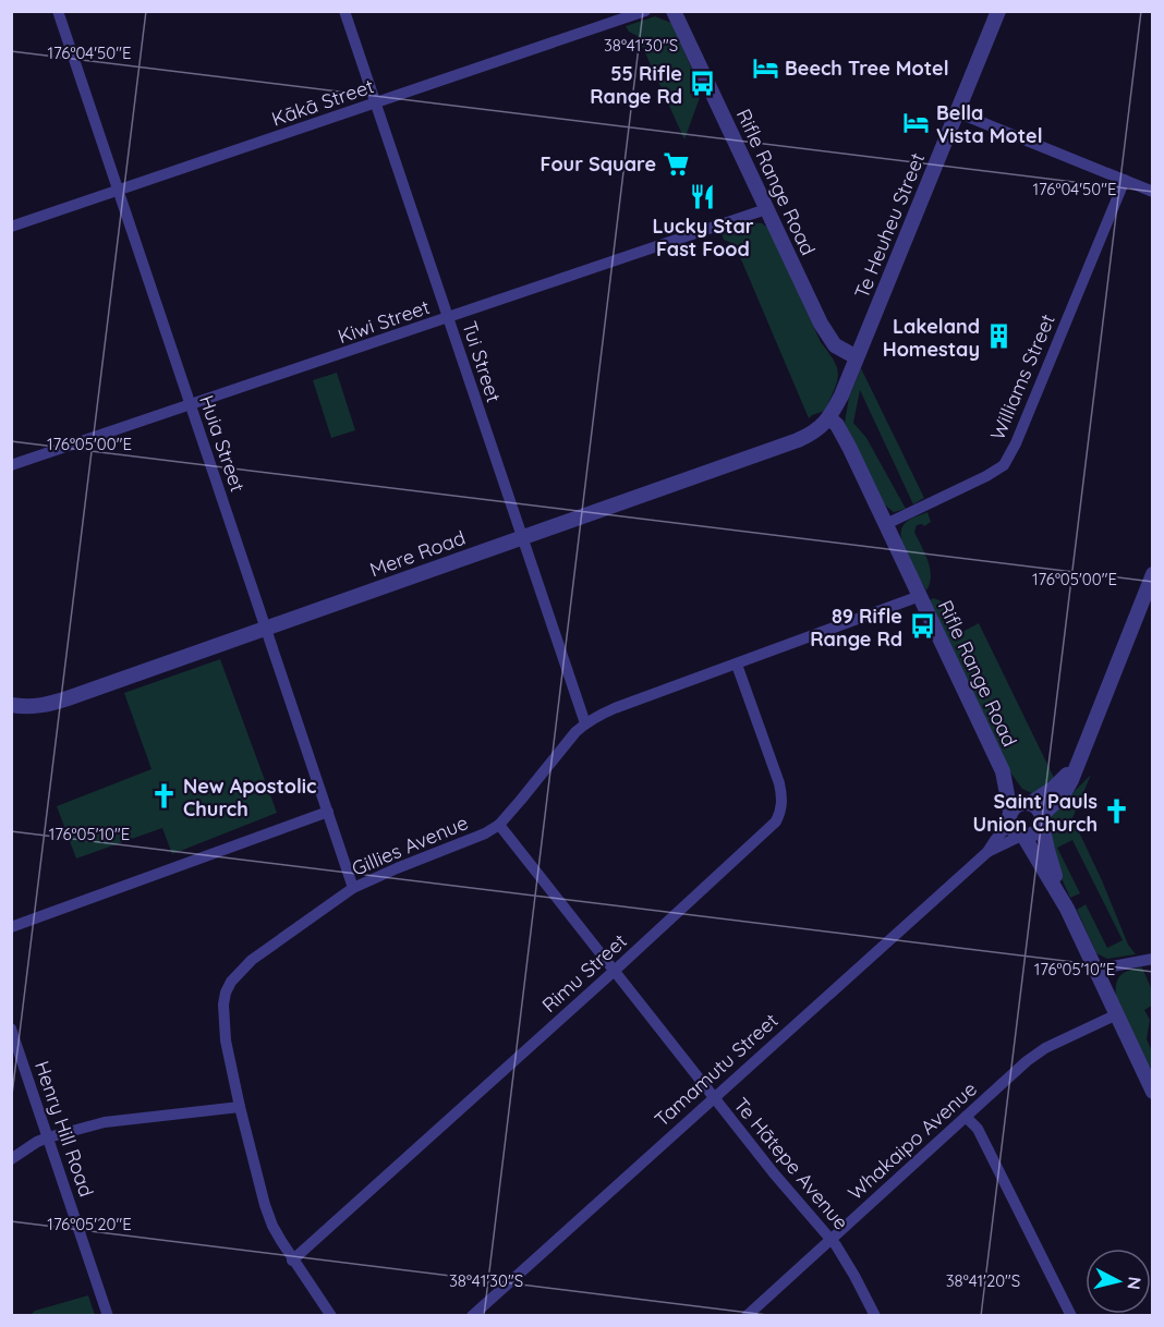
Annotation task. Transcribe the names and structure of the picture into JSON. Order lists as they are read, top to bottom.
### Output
{
  "streets": {
    "street": [
      "Kākā Street",
      "Rifle Range Road",
      "Te Heuheu Street",
      "Kiwi Street",
      "Tui Street",
      "Williams Street",
      "Huia Street",
      "Mere Road",
      "Gillies Avenue",
      "Rimu Street",
      "Tamamutu Street",
      "Henry Hill Road",
      "Whakaipo Avenue",
      "Te Hātepe Avenue"
    ]
  },
  "crossings": [
    ["Kākā Street", "Tui Street"],
    ["Kākā Street", "Huia Street"],
    ["Rifle Range Road", "Te Heuheu Street"],
    ["Rifle Range Road", "Kiwi Street"],
    ["Rifle Range Road", "Williams Street"],
    ["Rifle Range Road", "Mere Road"],
    ["Rifle Range Road", "Gillies Avenue"],
    ["Rifle Range Road", "Tamamutu Street"],
    ["Rifle Range Road", "Whakaipo Avenue"],
    ["Te Heuheu Street", "Mere Road"],
    ["Kiwi Street", "Tui Street"],
    ["Kiwi Street", "Huia Street"],
    ["Tui Street", "Mere Road"],
    ["Tui Street", "Gillies Avenue"],
    ["Huia Street", "Mere Road"],
    ["Huia Street", "Gillies Avenue"],
    ["Gillies Avenue", "Rimu Street"],
    ["Gillies Avenue", "Te Hātepe Avenue"],
    ["Rimu Street", "Te Hātepe Avenue"],
    ["Tamamutu Street", "Te Hātepe Avenue"],
    ["Whakaipo Avenue", "Te Hātepe Avenue"]
  ],
  "places": {
    "hotel": ["Beech Tree Motel", "Bella Vista Motel"],
    "bus stop": ["55 Rifle Range Rd", "89 Rifle Range Rd"],
    "supermarket": ["Four Square"],
    "restaurant": ["Lucky Star Fast Food"],
    "building": ["Lakeland Homestay"],
    "church": ["New Apostolic Church", "Saint Pauls Union Church"]
  },
  "north": "right",
  "coordinates": [
    "38°41'30\"S",
    "176°04'50\"E",
    "176°05'00\"E",
    "176°05'10\"E",
    "176°05'20\"E",
    "38°41'20\"S"
  ]
}
